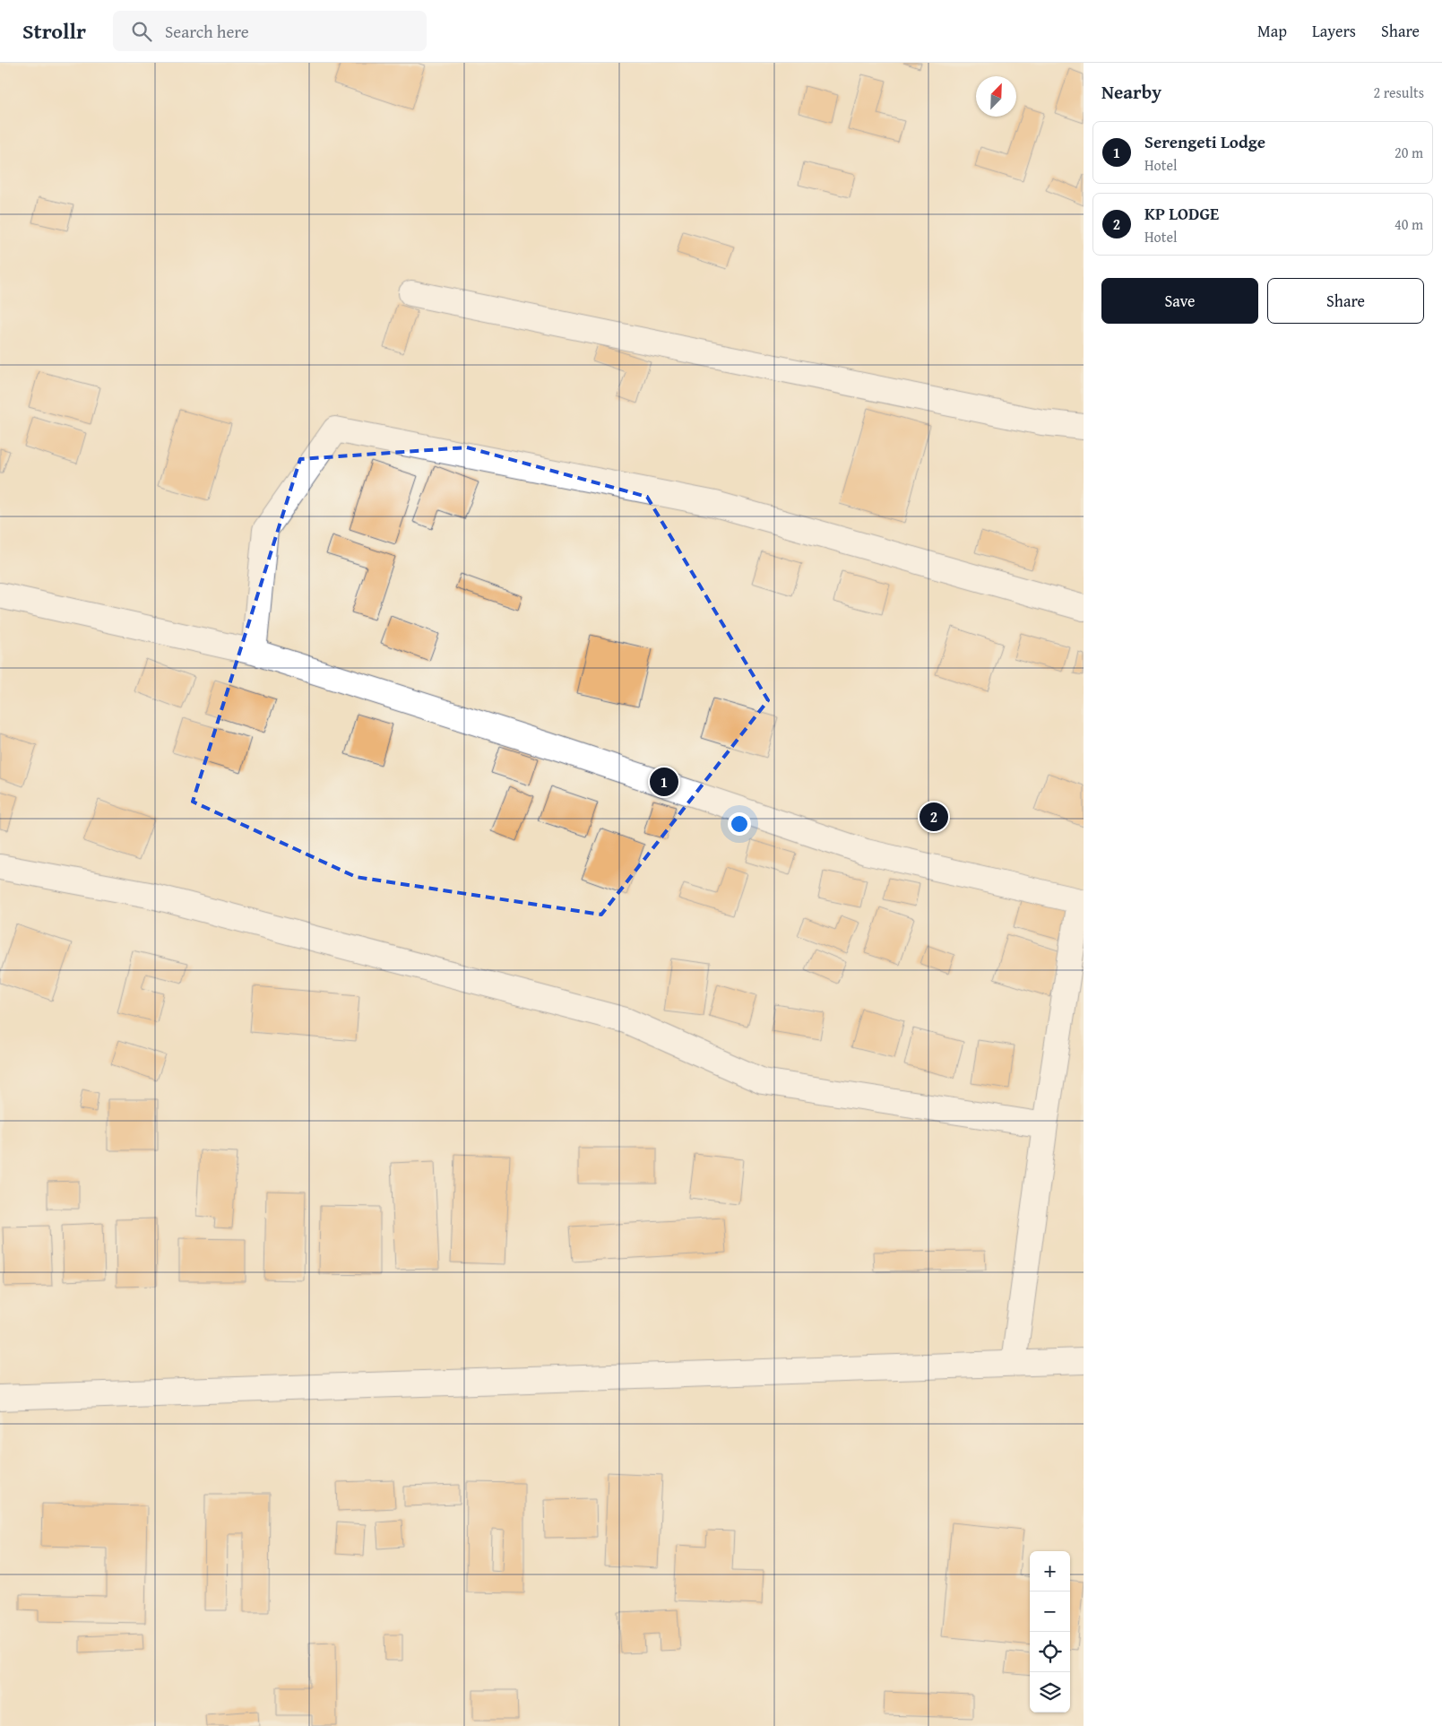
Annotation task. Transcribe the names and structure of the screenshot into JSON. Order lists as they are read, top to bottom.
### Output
{
  "north": "top right",
  "page": {
    "header": "Strollr",
    "search": "Search here",
    "nav": ["Map", "Layers", "Share"],
    "heading": ["Nearby", "2 results"],
    "list": [
      {
        "mark": "1",
        "name": "Serengeti Lodge",
        "note": "Hotel",
        "value": "20 m"
      },
      {
        "mark": "2",
        "name": "KP LODGE",
        "note": "Hotel",
        "value": "40 m"
      }
    ],
    "buttons": ["Save", "Share"],
    "pins": ["1", "2"],
    "map_buttons": ["+", "−"]
  }
}
